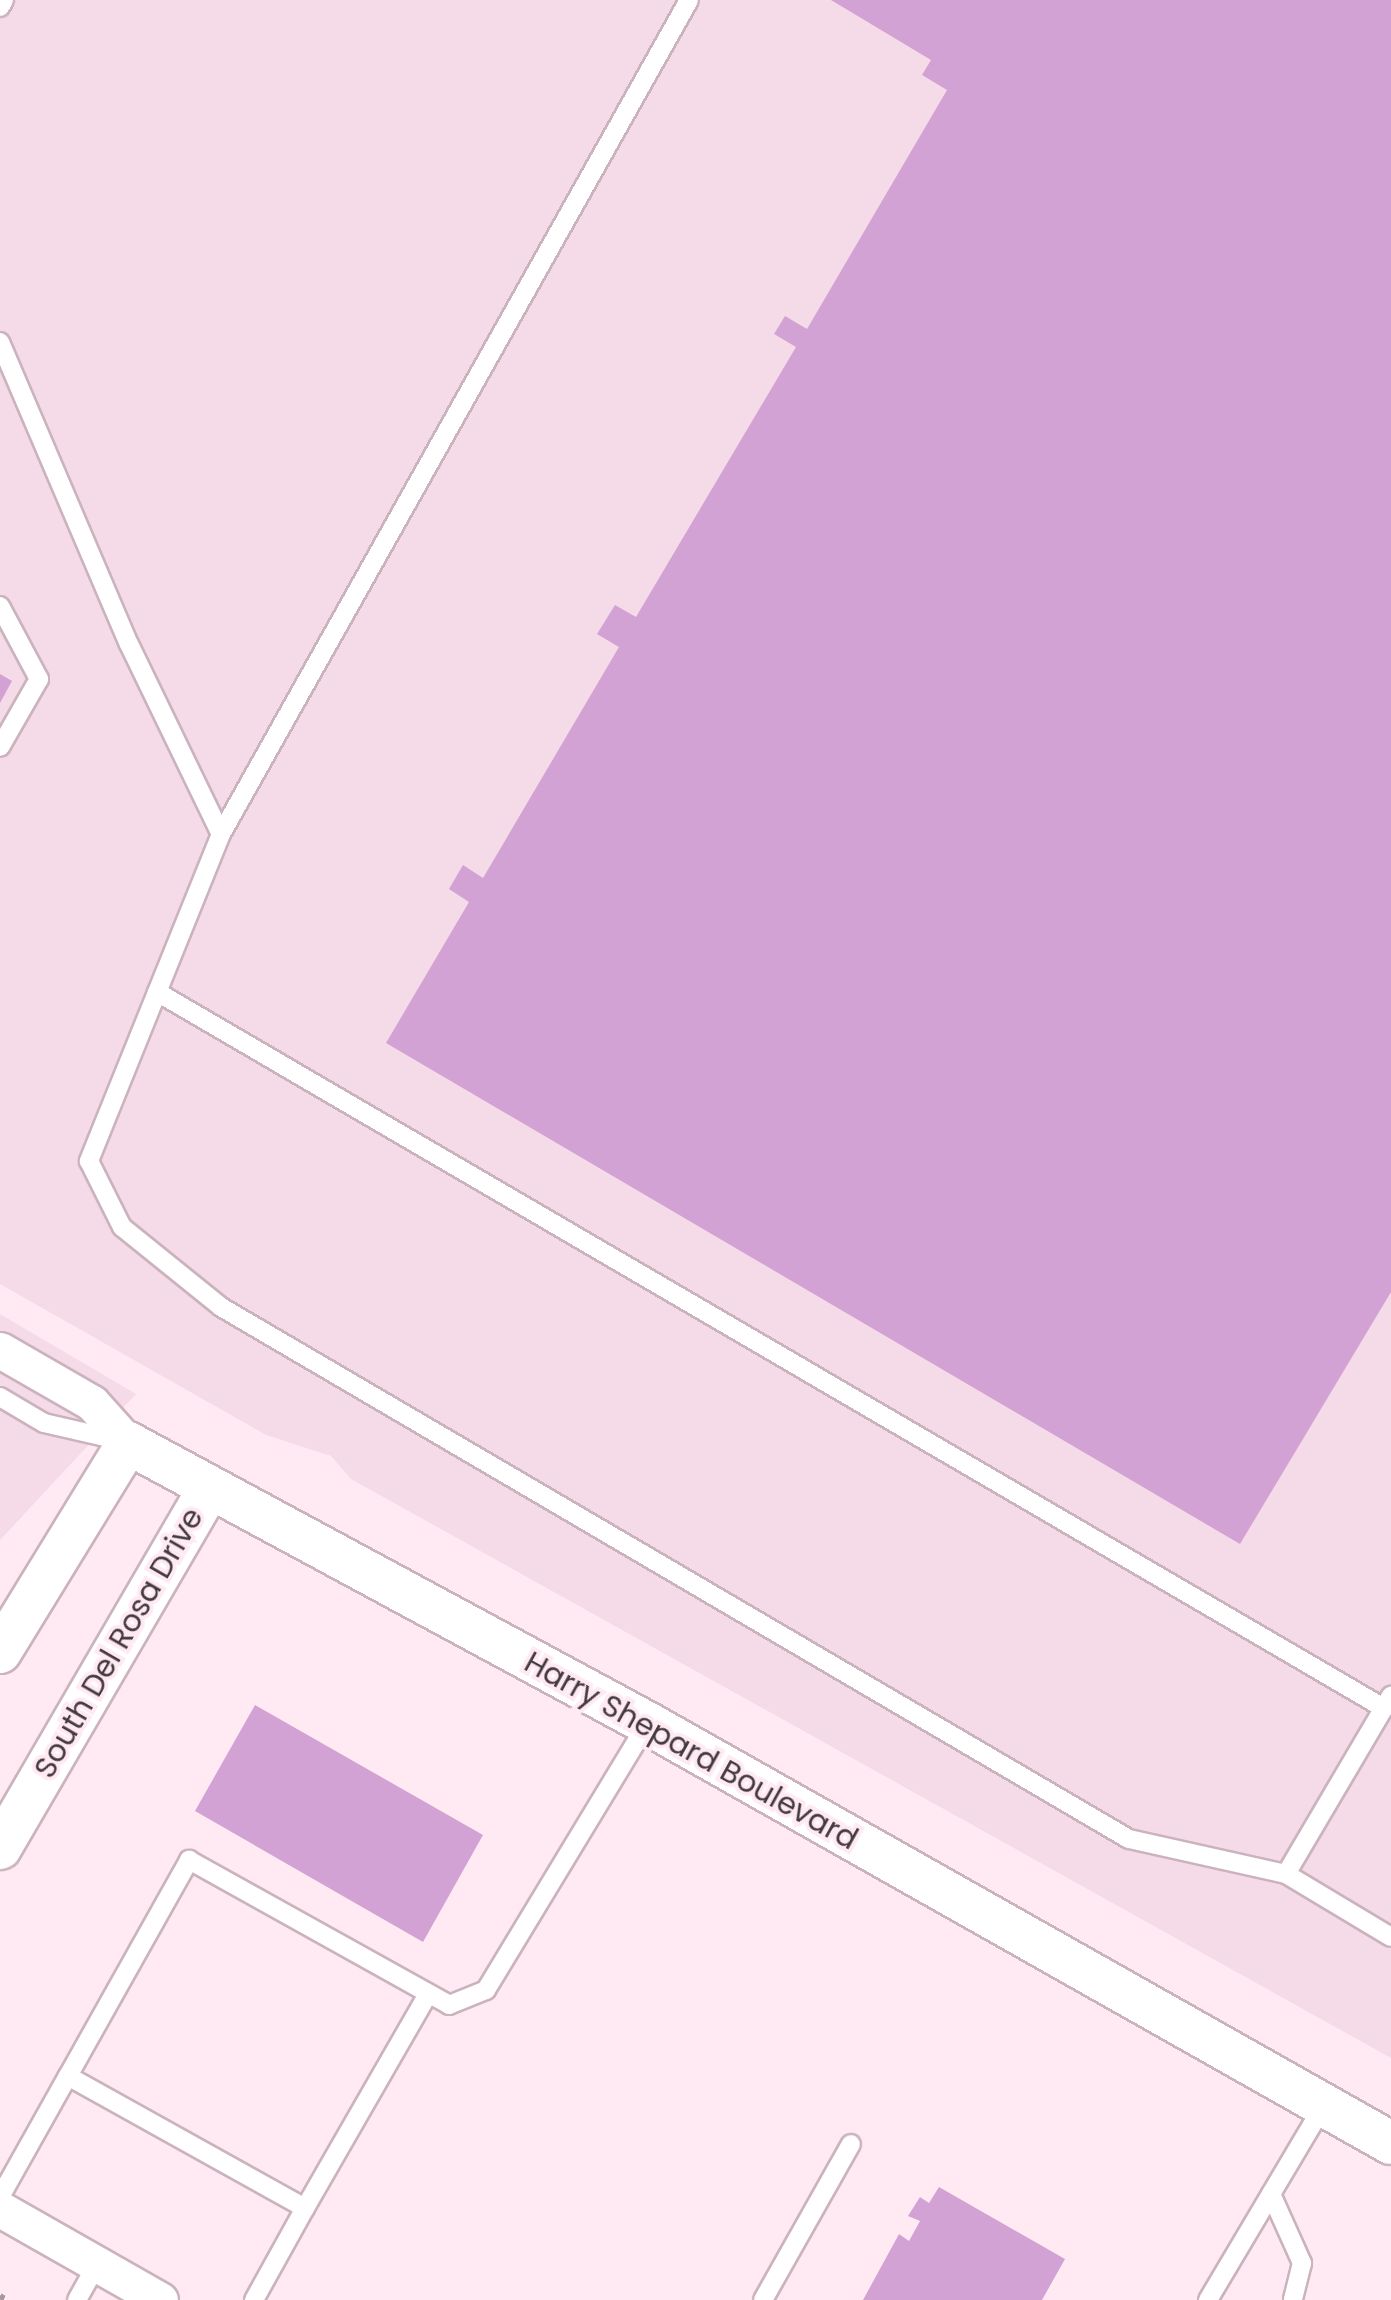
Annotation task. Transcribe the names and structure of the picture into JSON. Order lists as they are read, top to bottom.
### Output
{
  "streets": {
    "street": ["South Del Rosa Drive", "Harry Shepard Boulevard"]
  },
  "crossings": [
    ["South Del Rosa Drive", "Harry Shepard Boulevard"]
  ]
}
